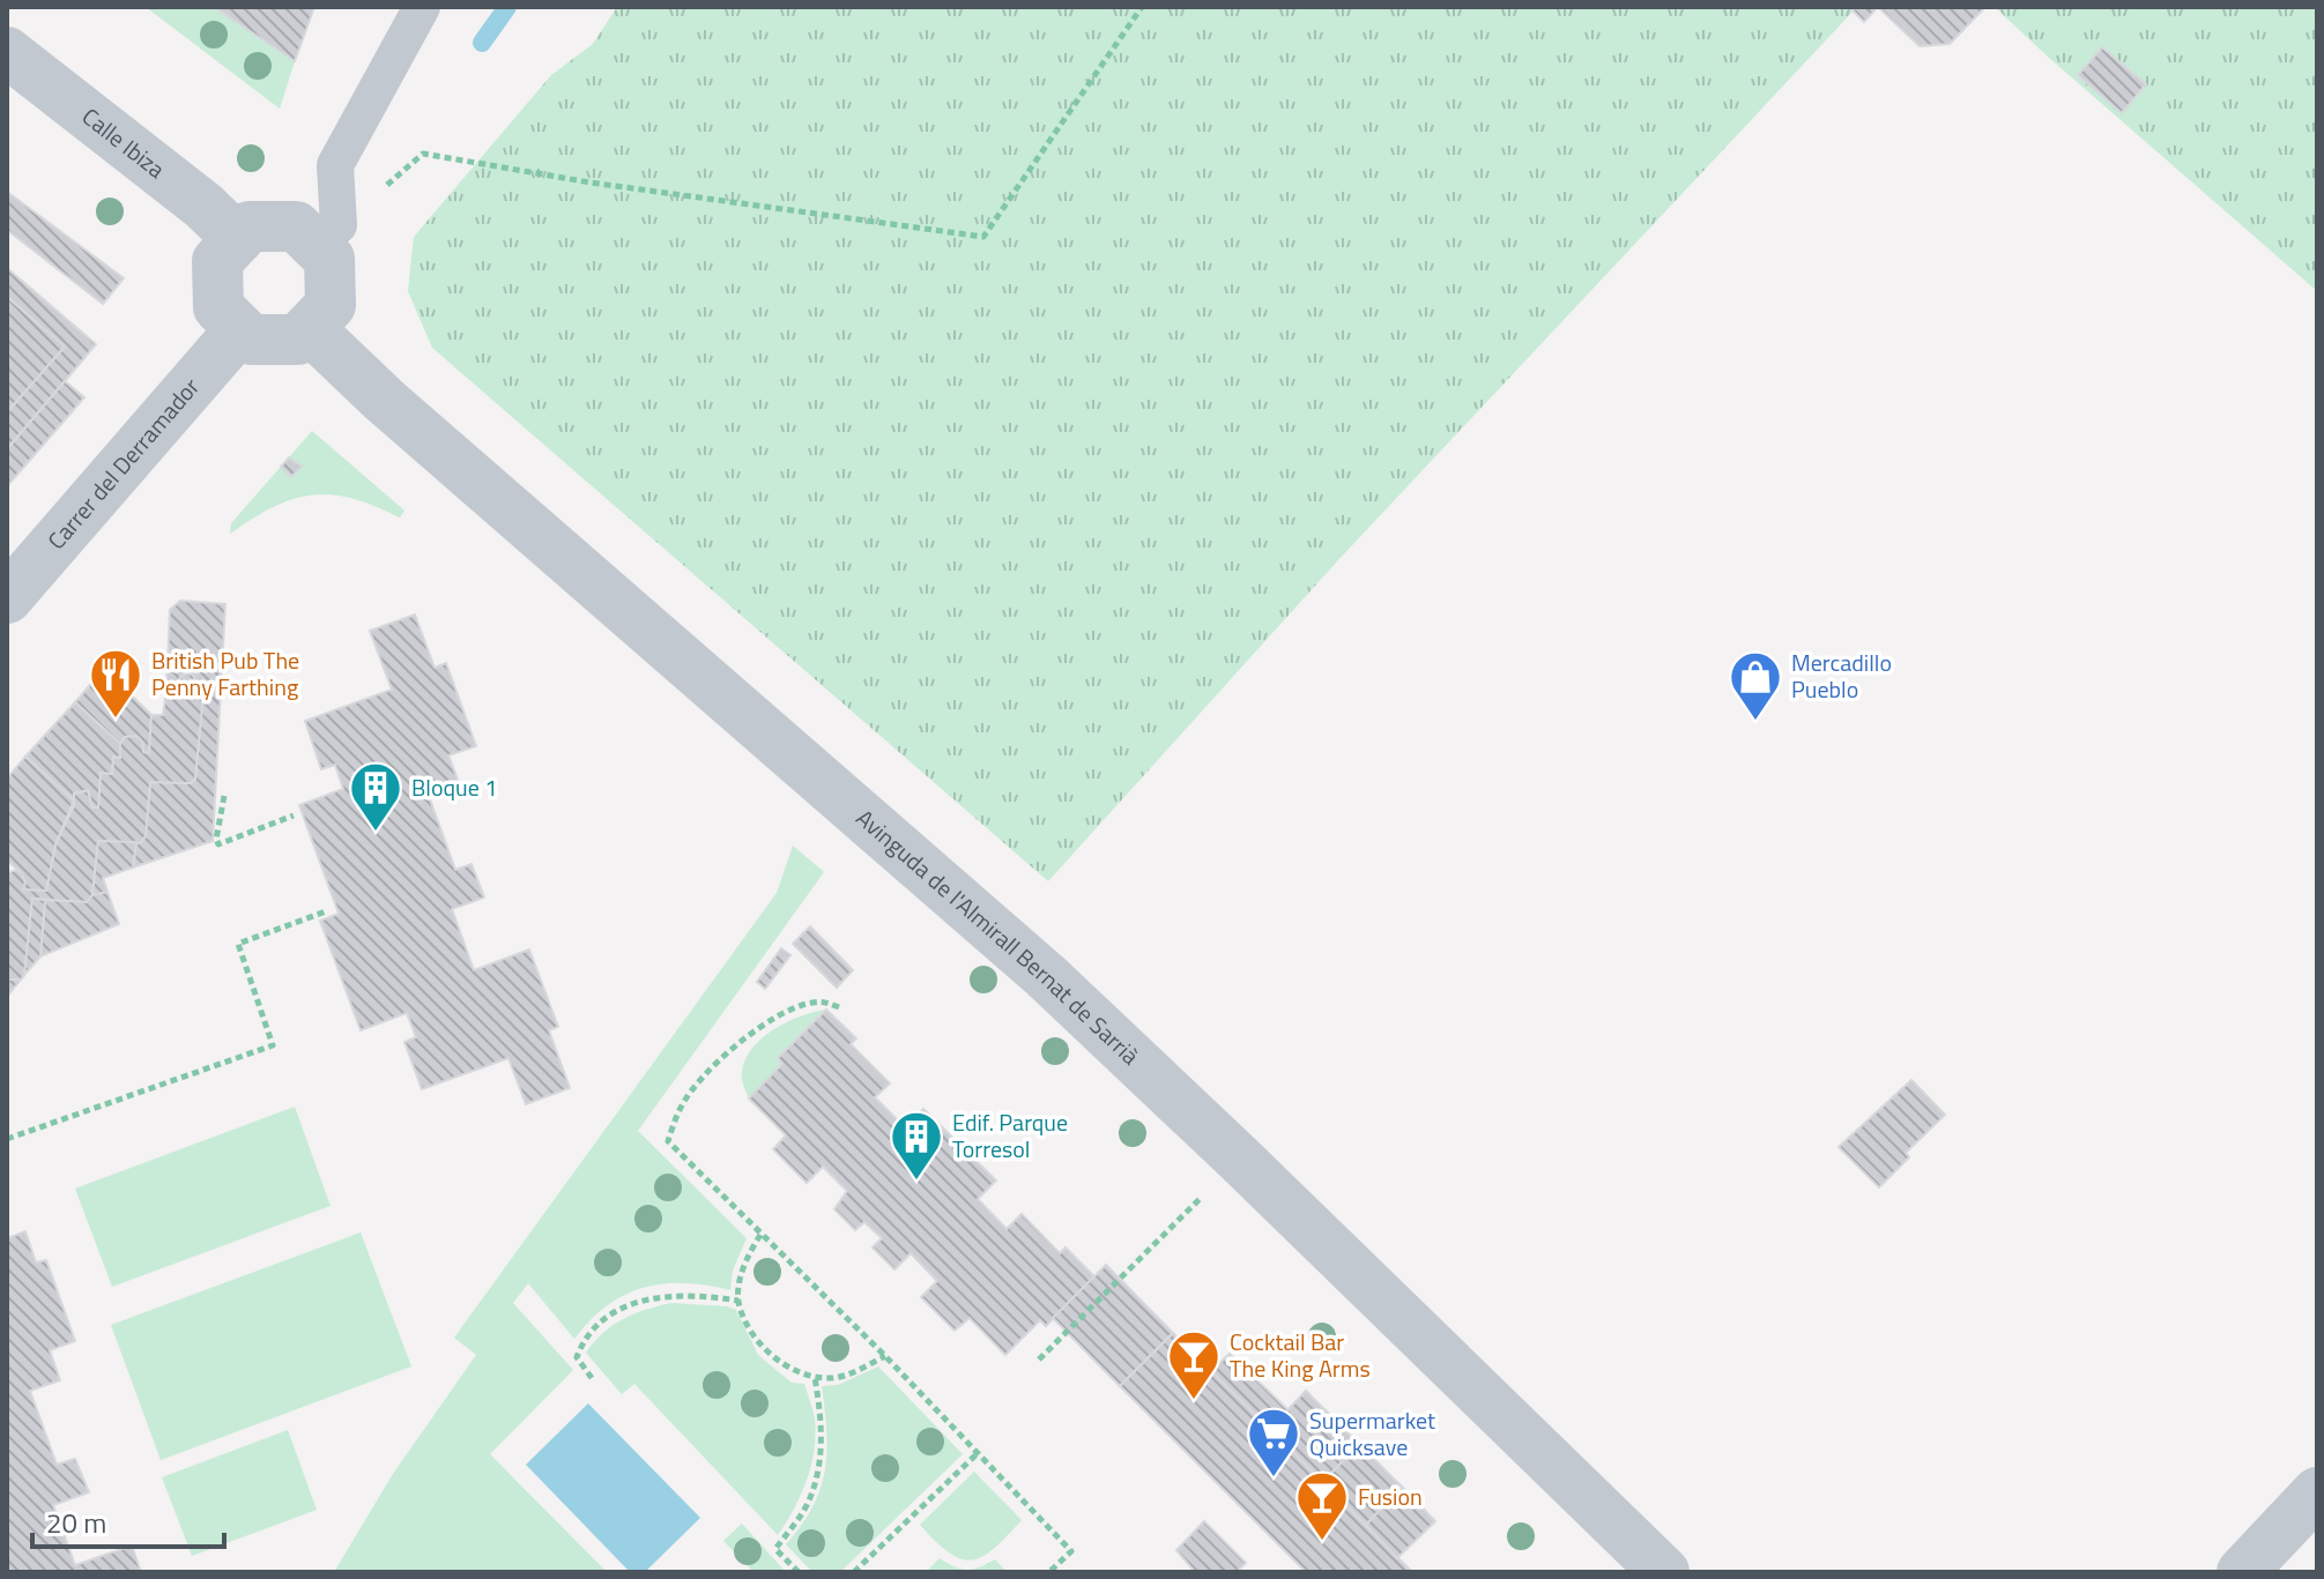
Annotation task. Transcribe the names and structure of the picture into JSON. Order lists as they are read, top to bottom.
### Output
{
  "streets": {
    "street": ["Calle Ibiza", "Carrer del Derramador", "Avinguda de l'Almirall Bernat de Sarrià"]
  },
  "crossings": [
    ["Calle Ibiza", "Carrer del Derramador"],
    ["Calle Ibiza", "Avinguda de l'Almirall Bernat de Sarrià"],
    ["Carrer del Derramador", "Avinguda de l'Almirall Bernat de Sarrià"]
  ],
  "places": {
    "restaurant": ["British Pub The Penny Farthing"],
    "shop": ["Mercadillo Pueblo"],
    "building": ["Bloque 1", "Edif. Parque Torresol"],
    "bar": ["Cocktail Bar The King Arms", "Fusion"],
    "supermarket": ["Supermarket Quicksave"]
  },
  "scale_bar": "20 m"
}
